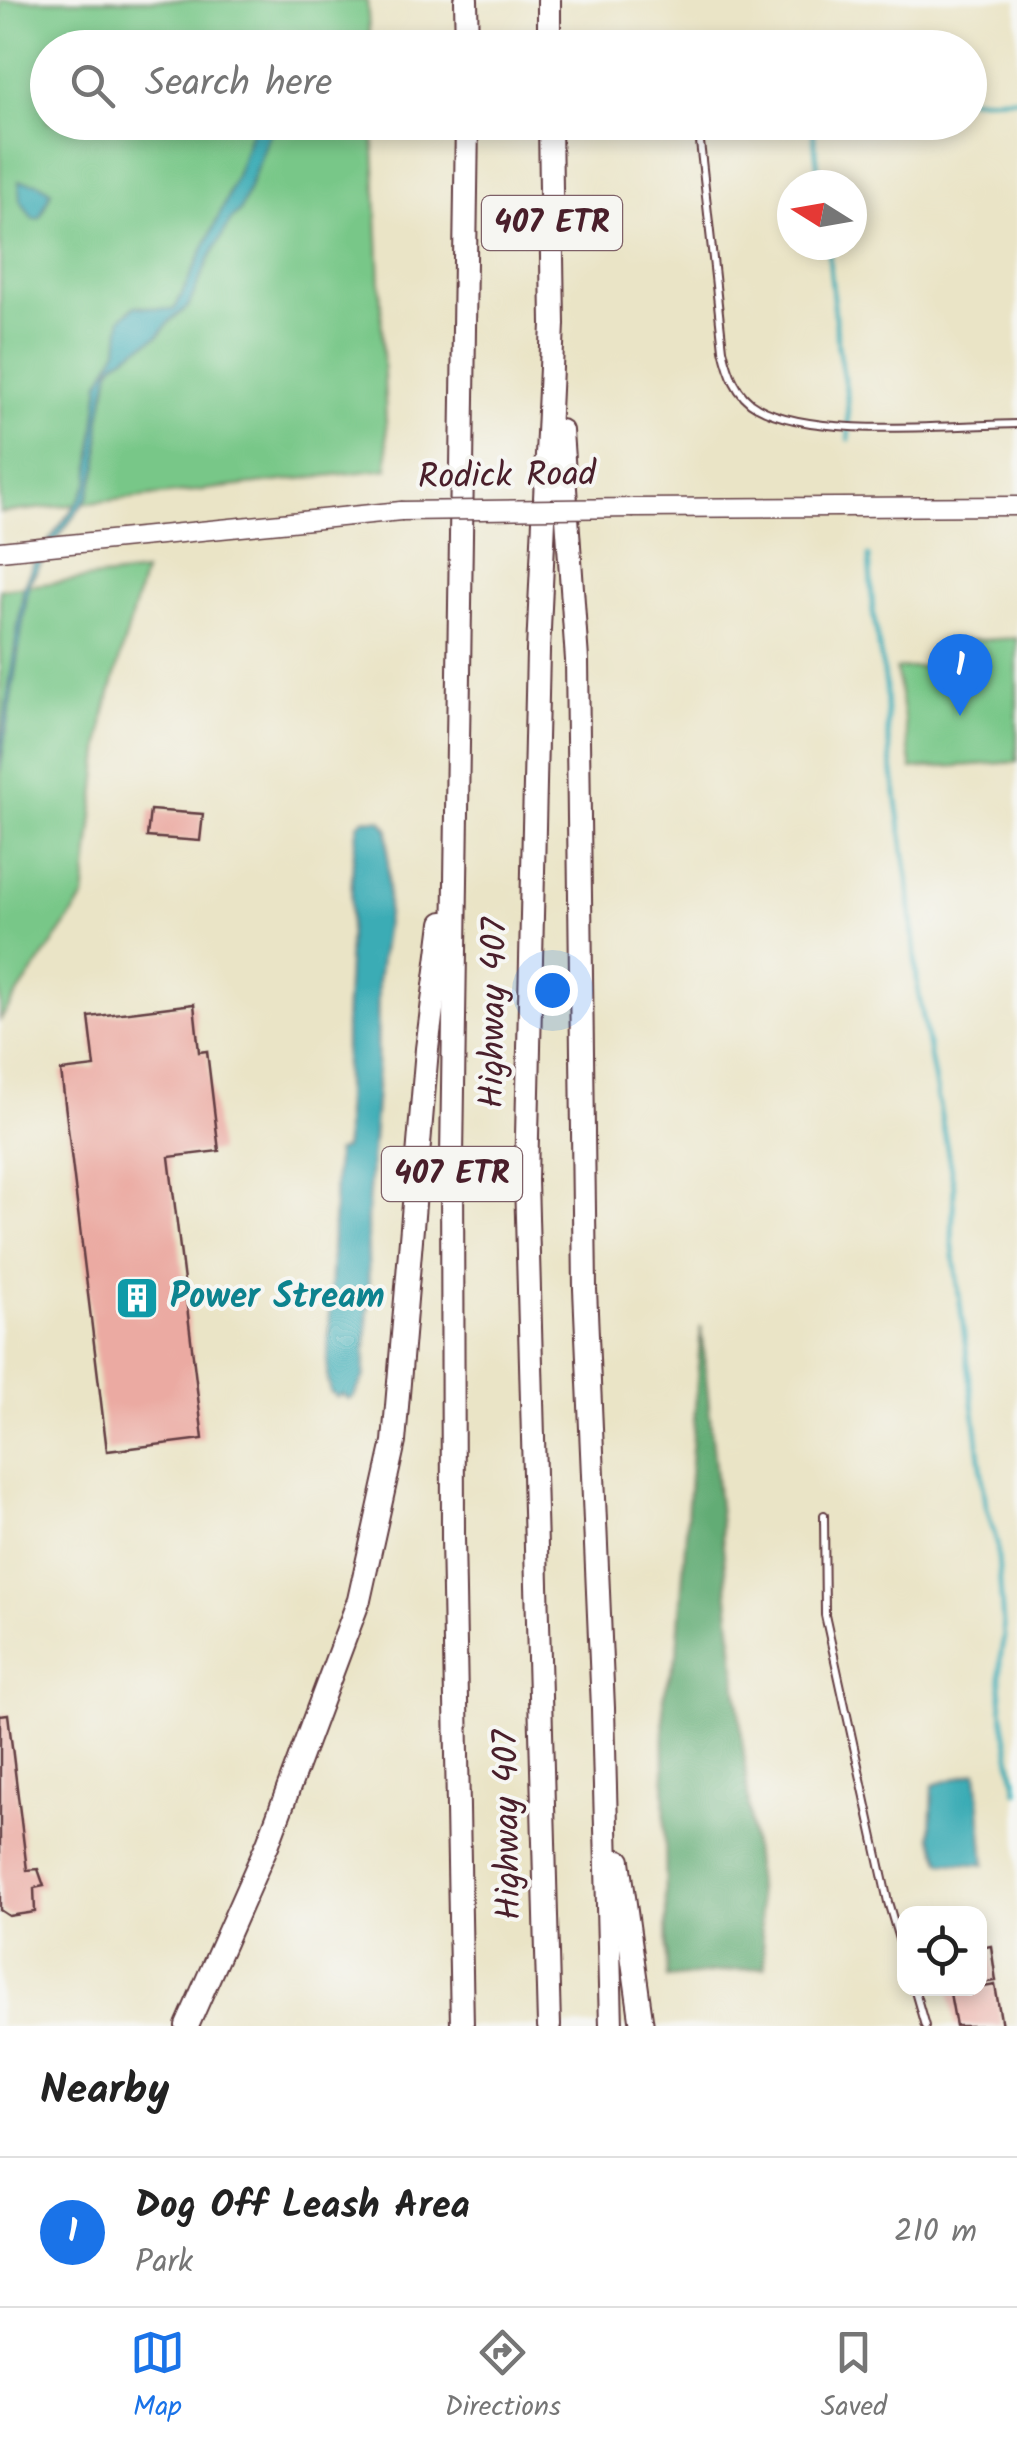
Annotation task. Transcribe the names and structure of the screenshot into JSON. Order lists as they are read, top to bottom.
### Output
{
  "streets": {
    "highway": ["407 ETR", "Highway 407"],
    "main road": ["Rodick Road"]
  },
  "places": {
    "building": ["Power Stream"]
  },
  "north": "left",
  "page": {
    "search": "Search here",
    "pins": "1",
    "heading": "Nearby",
    "list": [
      {
        "mark": "1",
        "name": "Dog Off Leash Area",
        "note": "Park",
        "value": "210 m"
      }
    ],
    "nav": ["Map", "Directions", "Saved"]
  }
}
